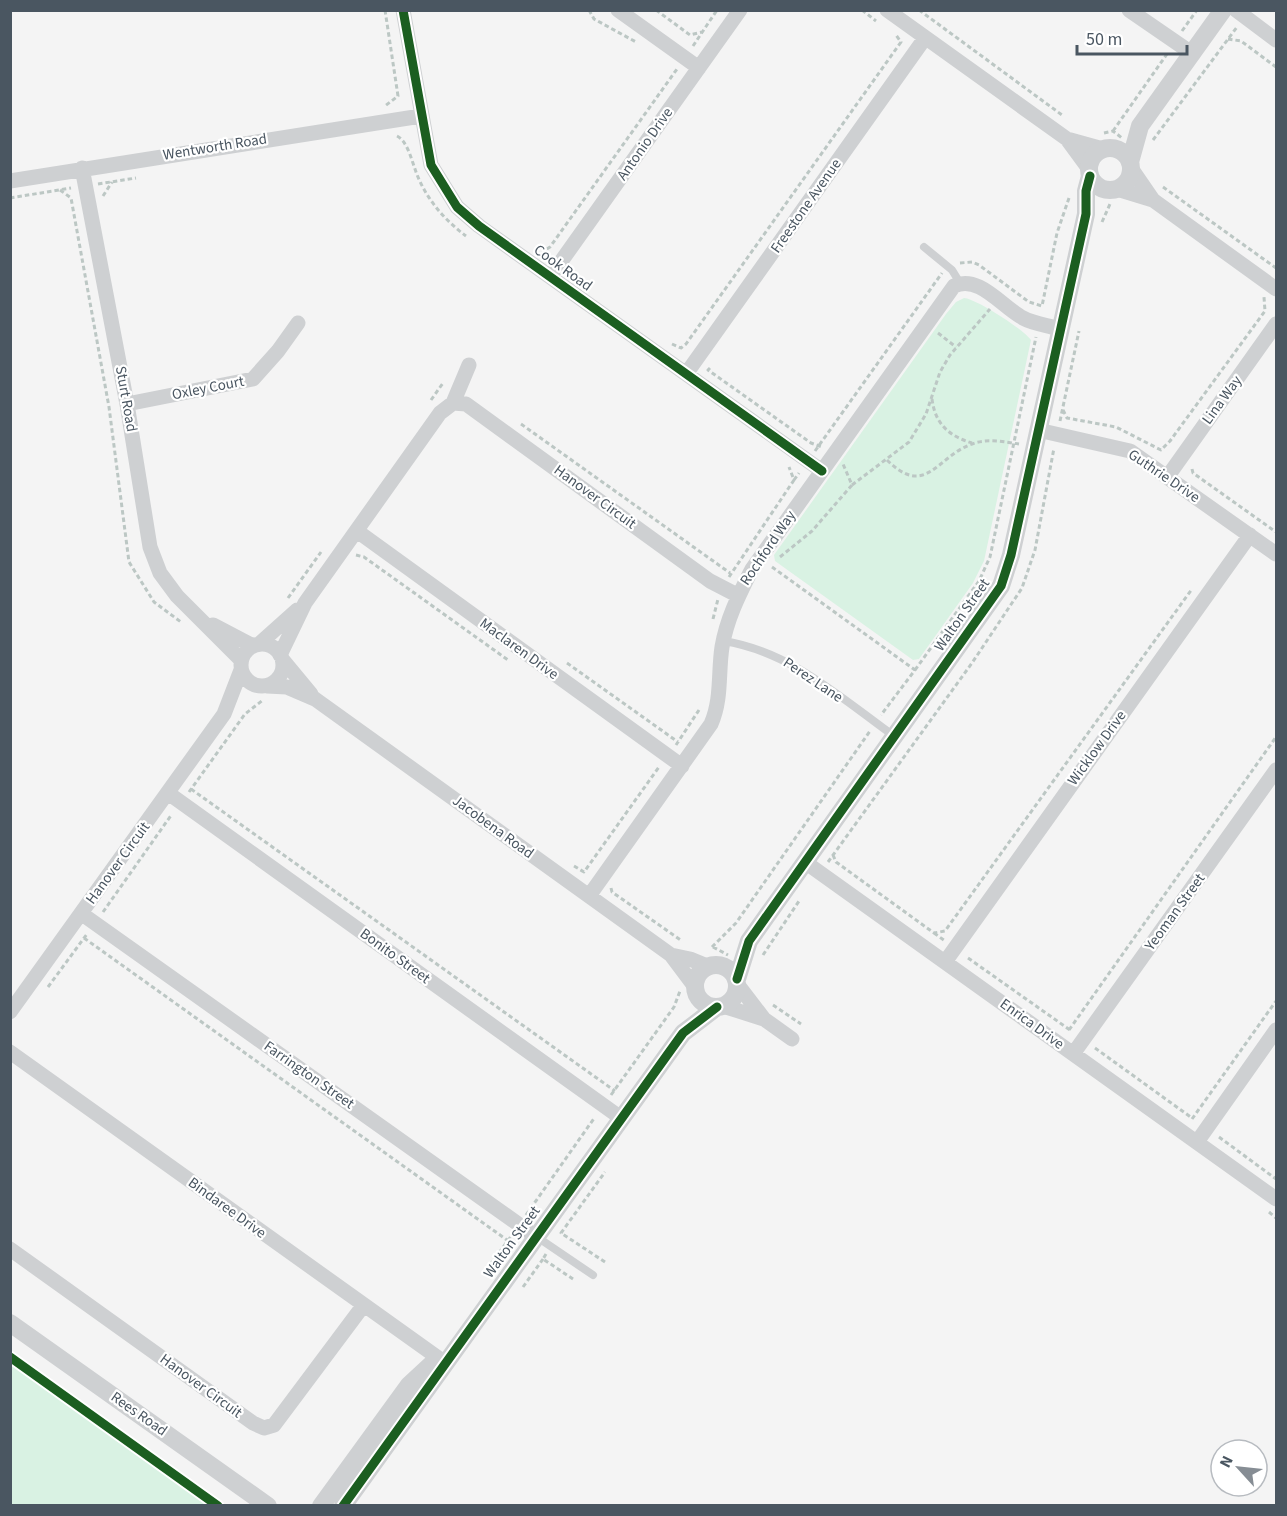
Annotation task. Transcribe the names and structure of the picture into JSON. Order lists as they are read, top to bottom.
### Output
{
  "streets": {
    "street": [
      "Antonio Drive",
      "Wentworth Road",
      "Freestone Avenue",
      "Cook Road",
      "Oxley Court",
      "Sturt Road",
      "Lina Way",
      "Guthrie Drive",
      "Hanover Circuit",
      "Rochford Way",
      "Walton Street",
      "Maclaren Drive",
      "Wicklow Drive",
      "Jacobena Road",
      "Yeoman Street",
      "Bonito Street",
      "Enrica Drive",
      "Farrington Street",
      "Bindaree Drive",
      "Rees Road"
    ],
    "lane": ["Perez Lane"]
  },
  "crossings": [
    ["Antonio Drive", "Cook Road"],
    ["Wentworth Road", "Cook Road"],
    ["Wentworth Road", "Sturt Road"],
    ["Freestone Avenue", "Cook Road"],
    ["Cook Road", "Rochford Way"],
    ["Oxley Court", "Sturt Road"],
    ["Sturt Road", "Jacobena Road"],
    ["Lina Way", "Guthrie Drive"],
    ["Guthrie Drive", "Walton Street"],
    ["Guthrie Drive", "Wicklow Drive"],
    ["Hanover Circuit", "Rochford Way"],
    ["Hanover Circuit", "Bonito Street"],
    ["Hanover Circuit", "Farrington Street"],
    ["Hanover Circuit", "Bindaree Drive"],
    ["Rochford Way", "Maclaren Drive"],
    ["Rochford Way", "Perez Lane"],
    ["Rochford Way", "Jacobena Road"],
    ["Walton Street", "Perez Lane"],
    ["Walton Street", "Jacobena Road"],
    ["Walton Street", "Bonito Street"],
    ["Walton Street", "Enrica Drive"],
    ["Walton Street", "Farrington Street"],
    ["Walton Street", "Bindaree Drive"],
    ["Wicklow Drive", "Enrica Drive"],
    ["Yeoman Street", "Enrica Drive"]
  ],
  "scale_bar": "50 m",
  "north": "top left"
}
